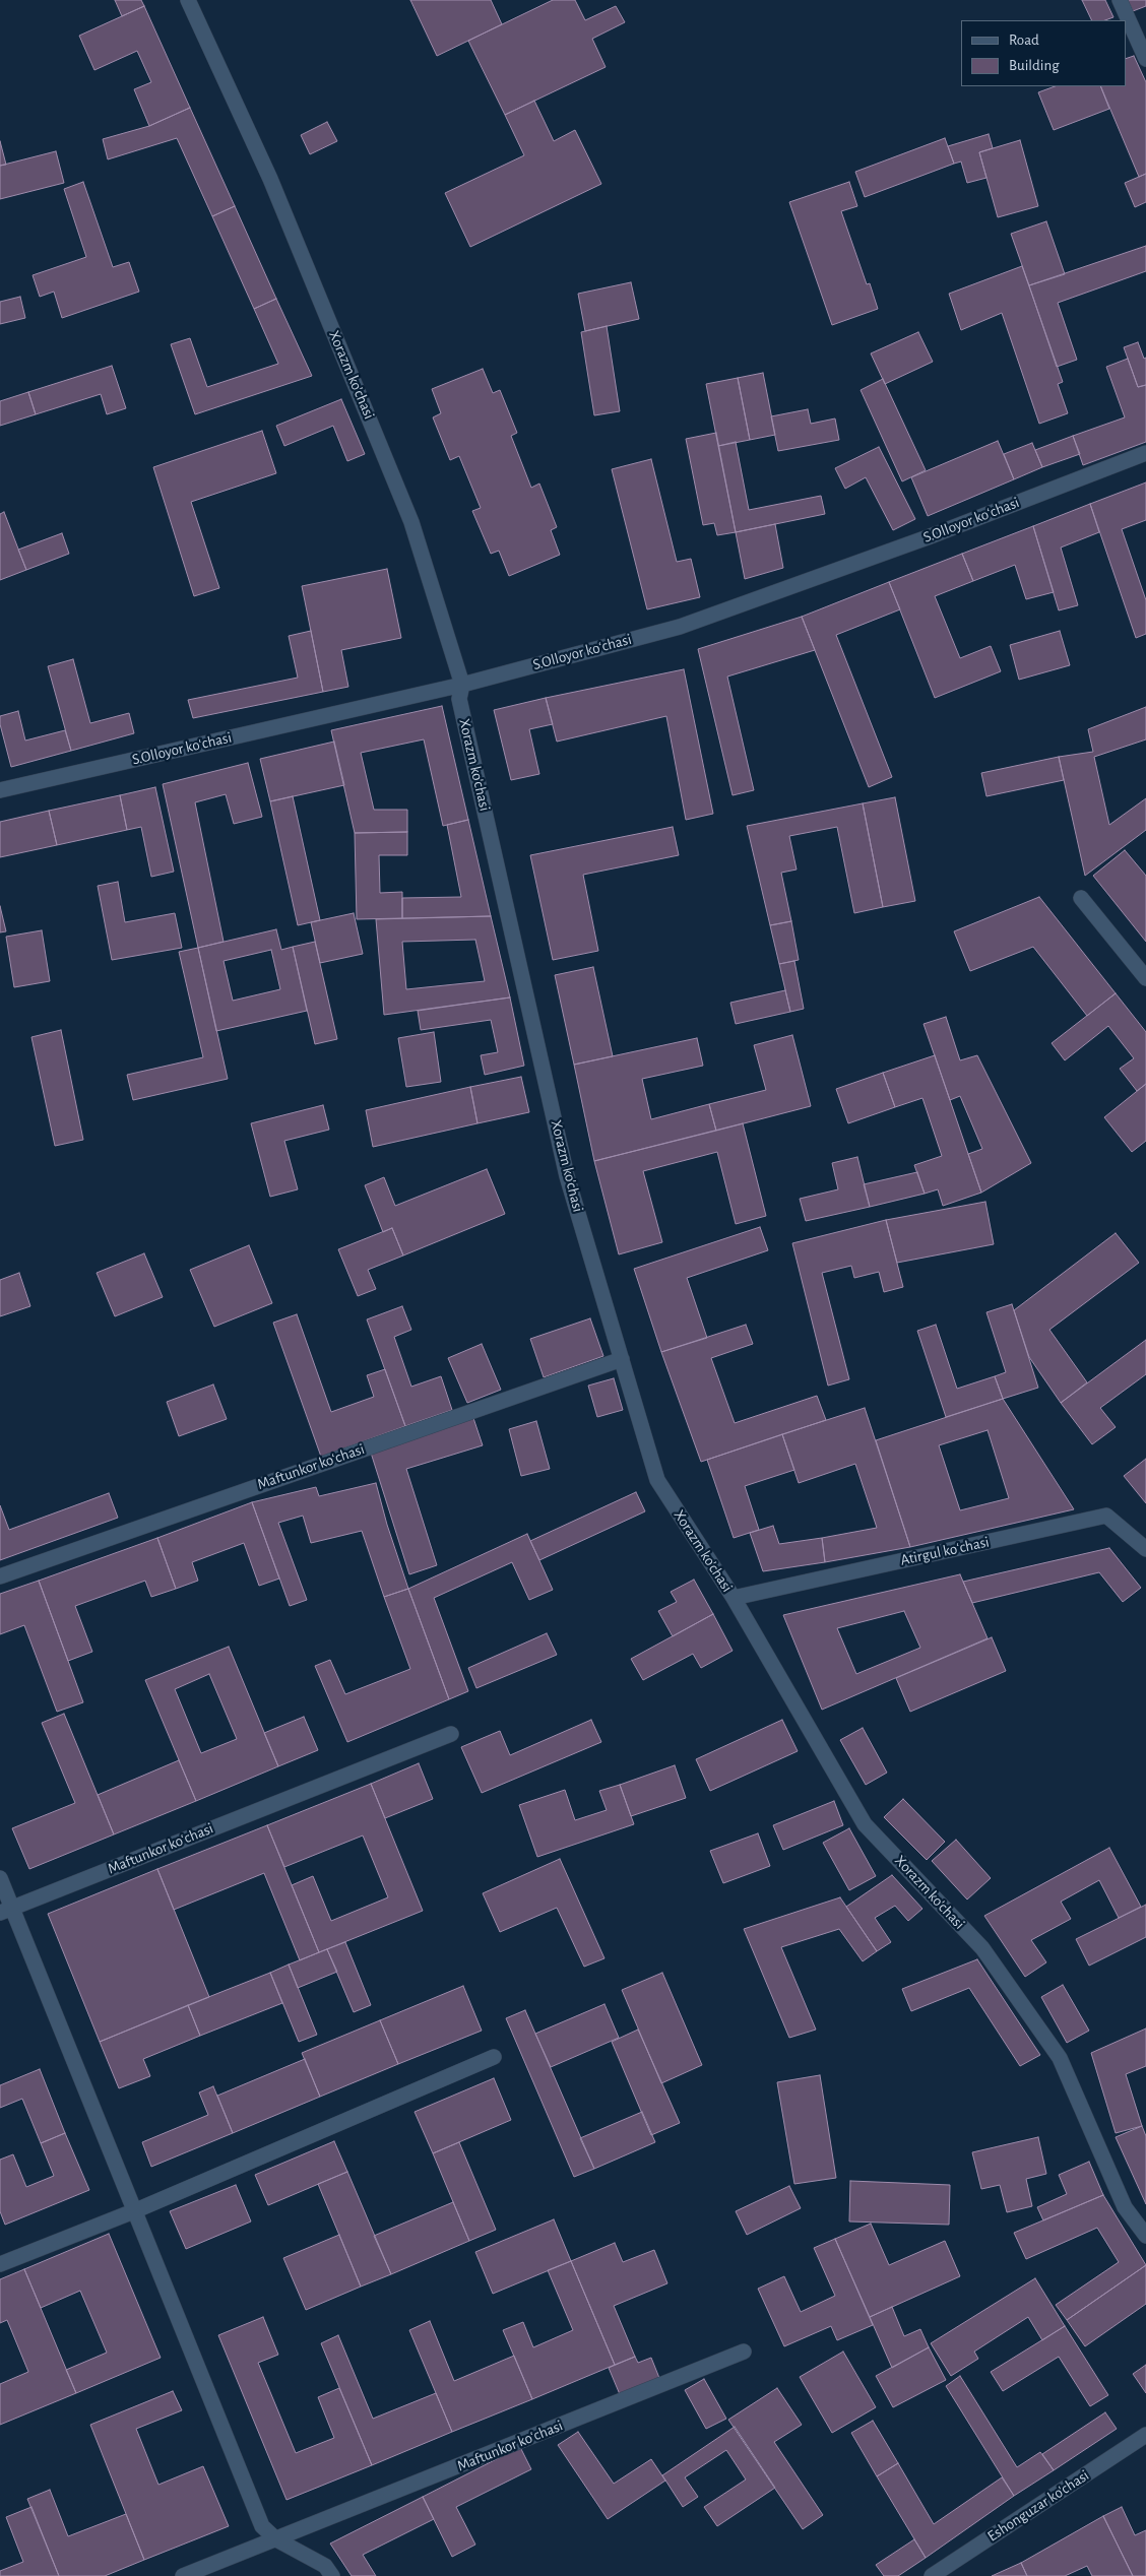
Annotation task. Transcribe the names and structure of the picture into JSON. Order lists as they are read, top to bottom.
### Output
{
  "streets": {
    "street": [
      "Xorazm ko'chasi",
      "S.Olloyor koʻchasi",
      "Maftunkor koʻchasi",
      "Atirgul koʻchasi",
      "Eshonguzar ko'chasi"
    ]
  },
  "crossings": [
    ["Xorazm ko'chasi", "S.Olloyor koʻchasi"],
    ["Xorazm ko'chasi", "Maftunkor koʻchasi"],
    ["Xorazm ko'chasi", "Atirgul koʻchasi"]
  ],
  "legend": ["Road", "Building"]
}
